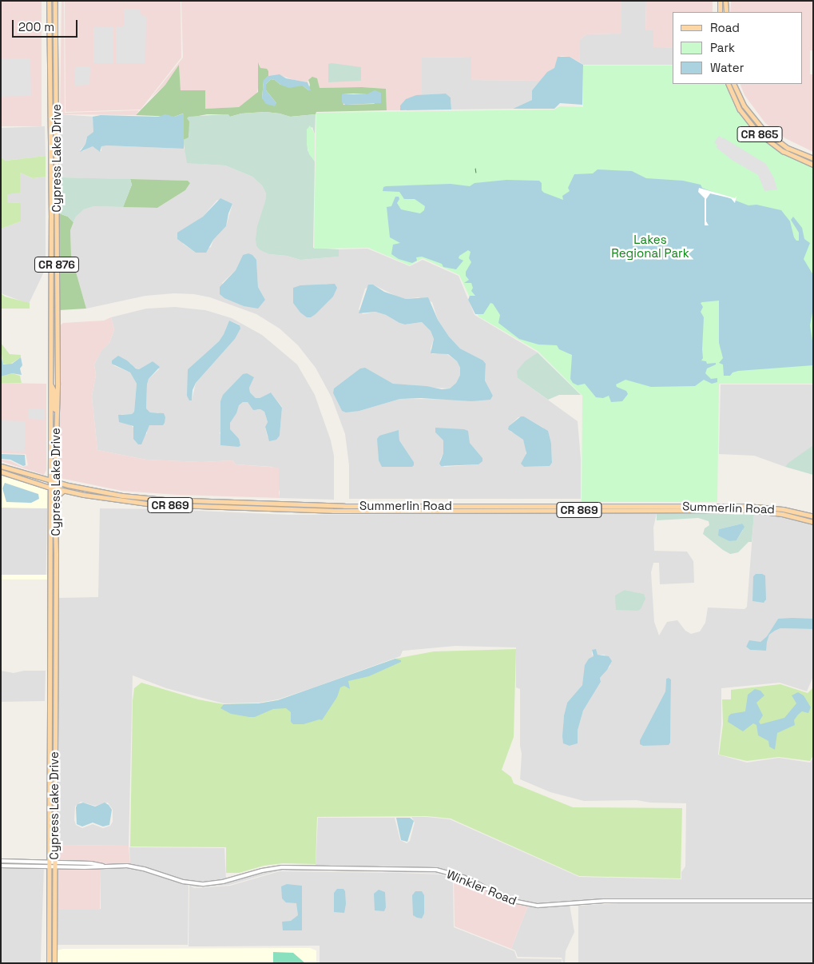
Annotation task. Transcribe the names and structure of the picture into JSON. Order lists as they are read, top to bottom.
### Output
{
  "streets": {
    "main road": [
      "CR 865",
      "Cypress Lake Drive",
      "CR 876",
      "CR 869",
      "Summerlin Road"
    ],
    "street": ["Winkler Road"]
  },
  "crossings": [
    ["Cypress Lake Drive", "Summerlin Road"],
    ["Cypress Lake Drive", "Winkler Road"]
  ],
  "parks": ["Lakes Regional Park"],
  "legend": ["Road", "Park", "Water"],
  "scale_bar": "200 m"
}
